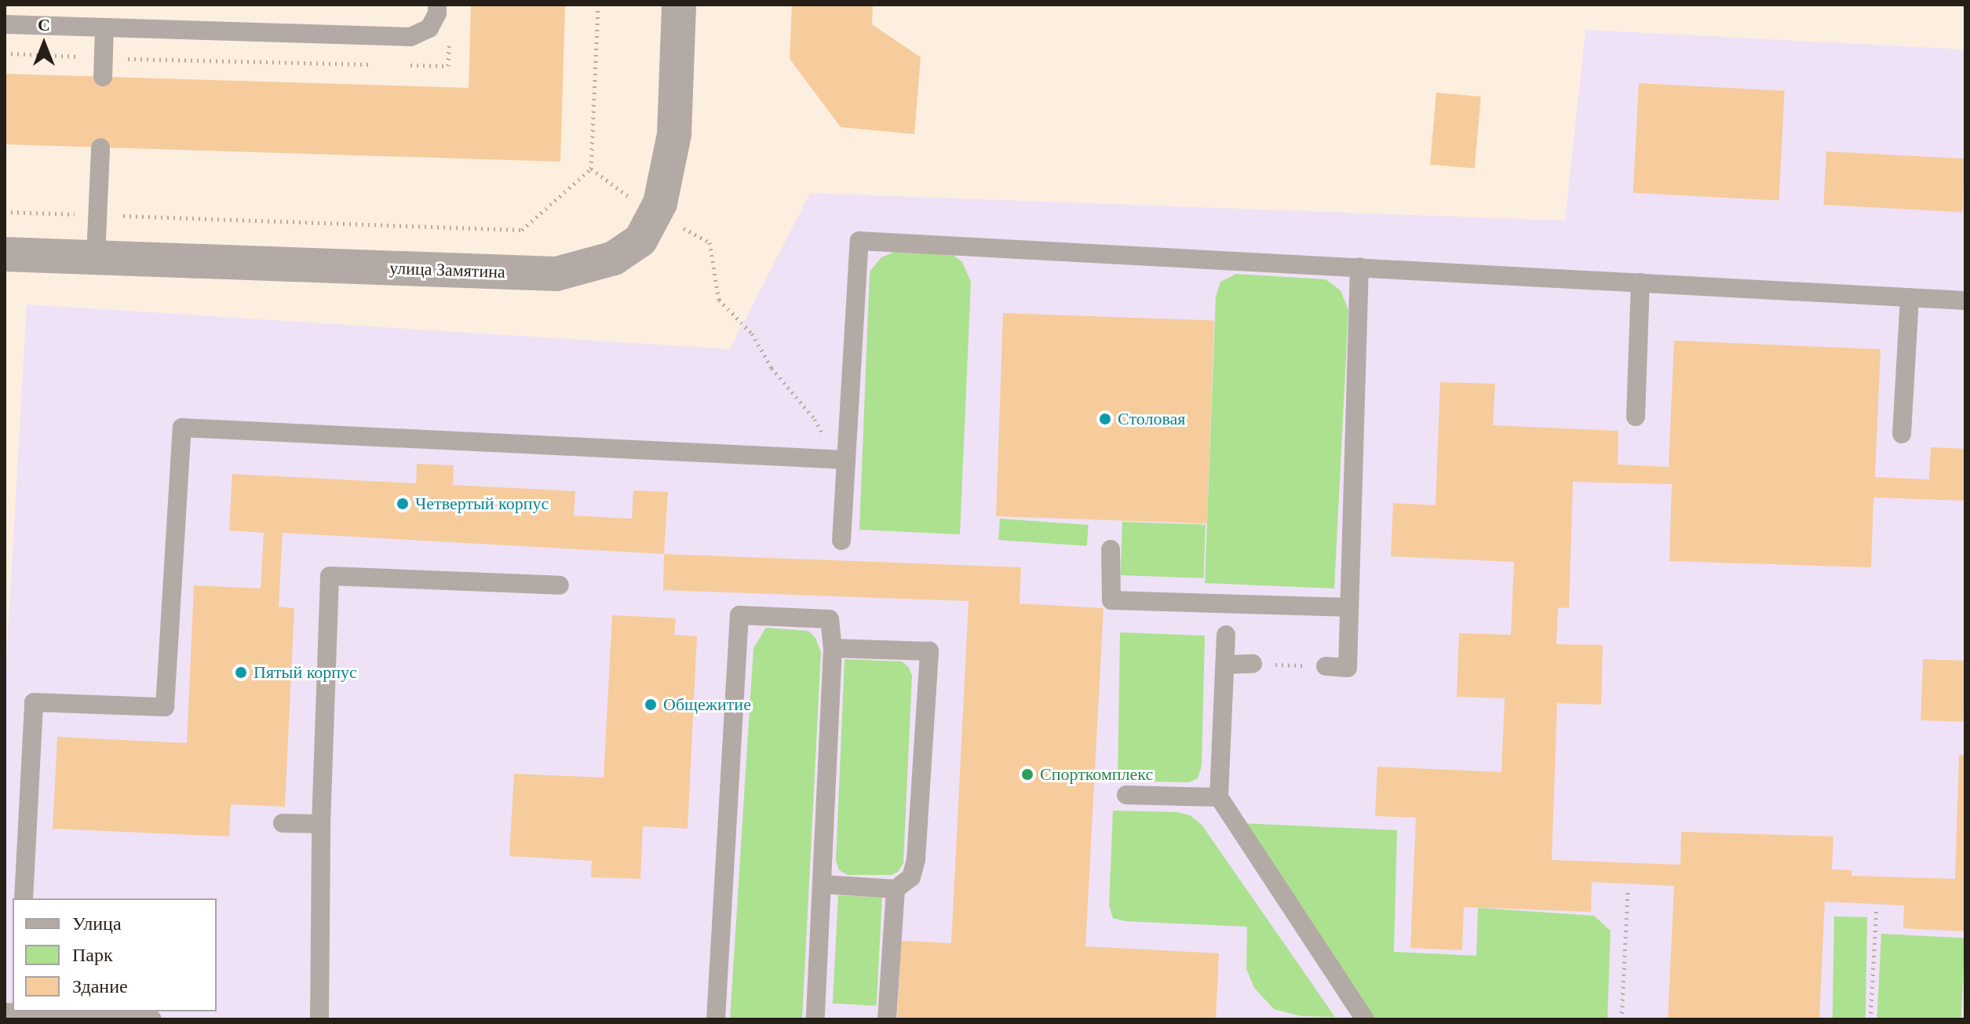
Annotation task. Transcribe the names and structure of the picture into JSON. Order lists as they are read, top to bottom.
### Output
{
  "streets": {
    "street": ["улица Замятина"]
  },
  "places": [
    "Столовая",
    "Четвертый корпус",
    "Пятый корпус",
    "Общежитие",
    "Спорткомплекс"
  ],
  "legend": ["Улица", "Парк", "Здание"],
  "north": "top"
}
